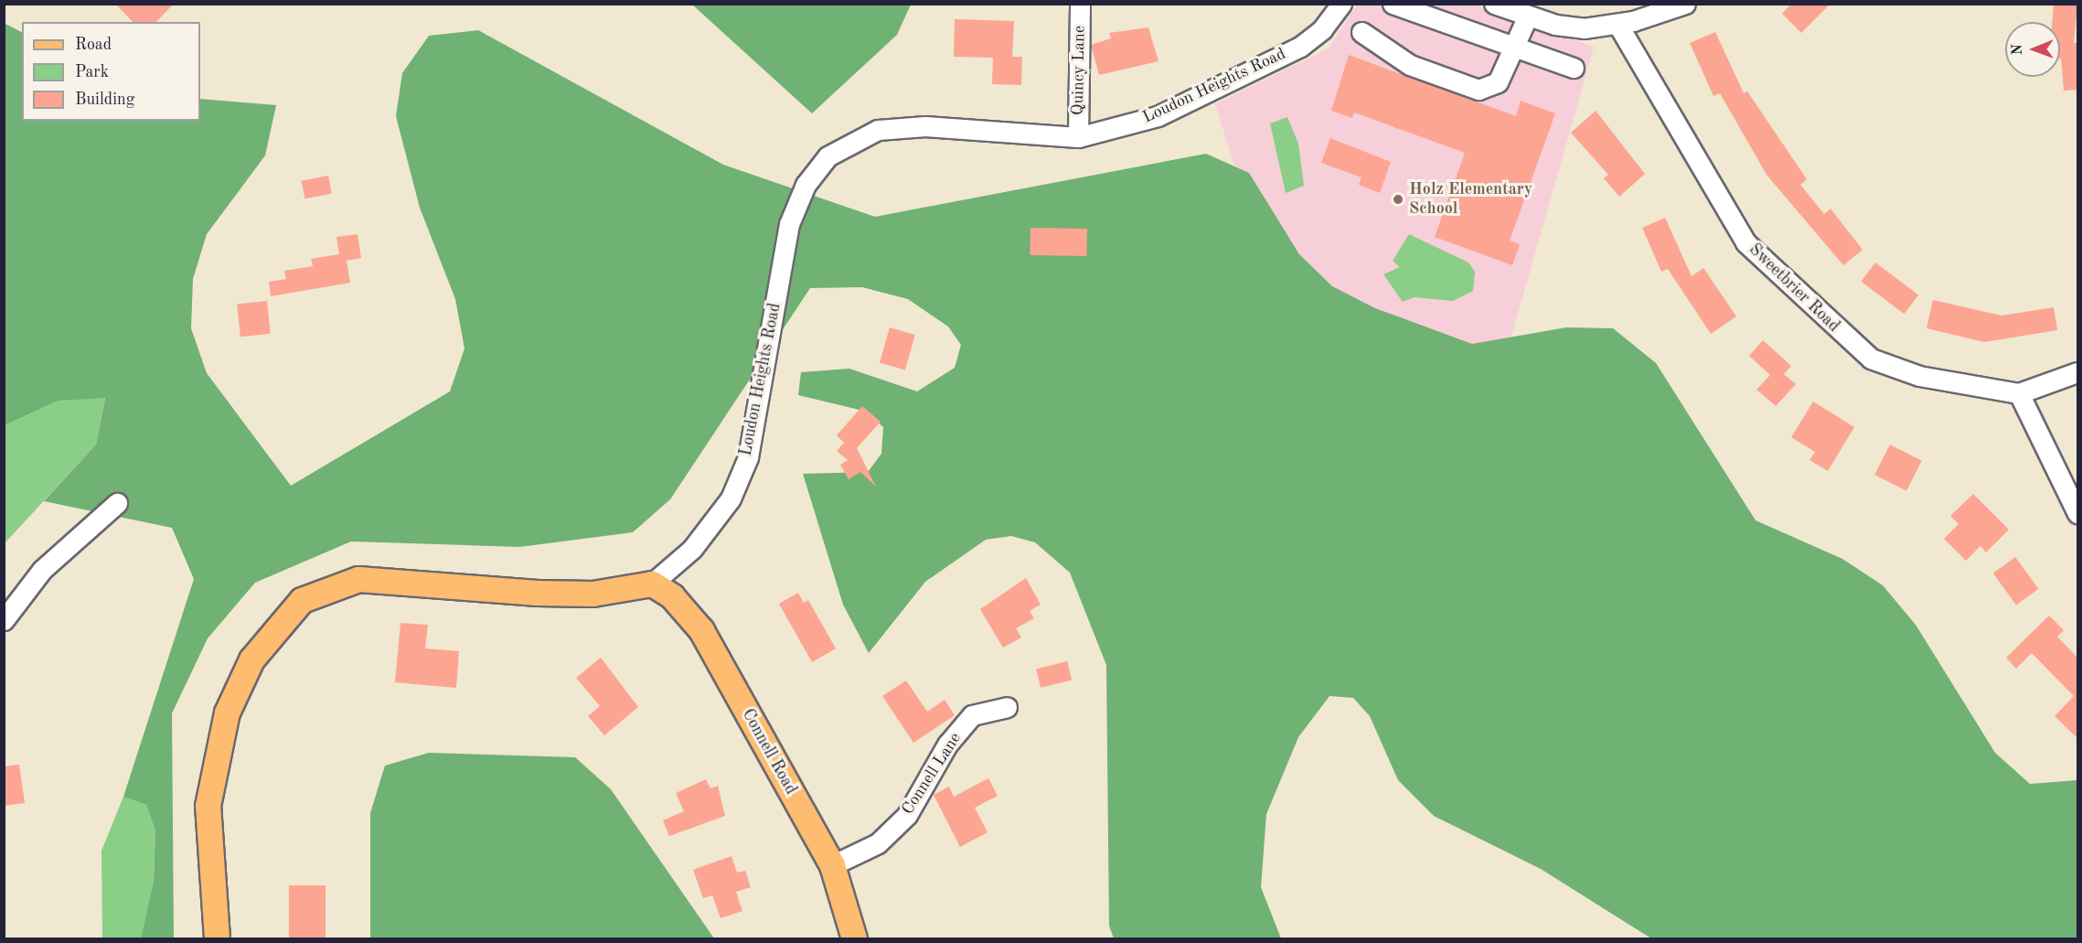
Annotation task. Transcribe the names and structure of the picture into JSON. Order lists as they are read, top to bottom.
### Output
{
  "streets": {
    "main road": ["Connell Road"],
    "street": [
      "Quincy Lane",
      "Loudon Heights Road",
      "Sweetbrier Road",
      "Connell Lane"
    ]
  },
  "crossings": [
    ["Quincy Lane", "Loudon Heights Road"],
    ["Loudon Heights Road", "Connell Road"],
    ["Connell Road", "Connell Lane"]
  ],
  "places": ["Holz Elementary School"],
  "legend": ["Road", "Park", "Building"],
  "north": "left"
}
